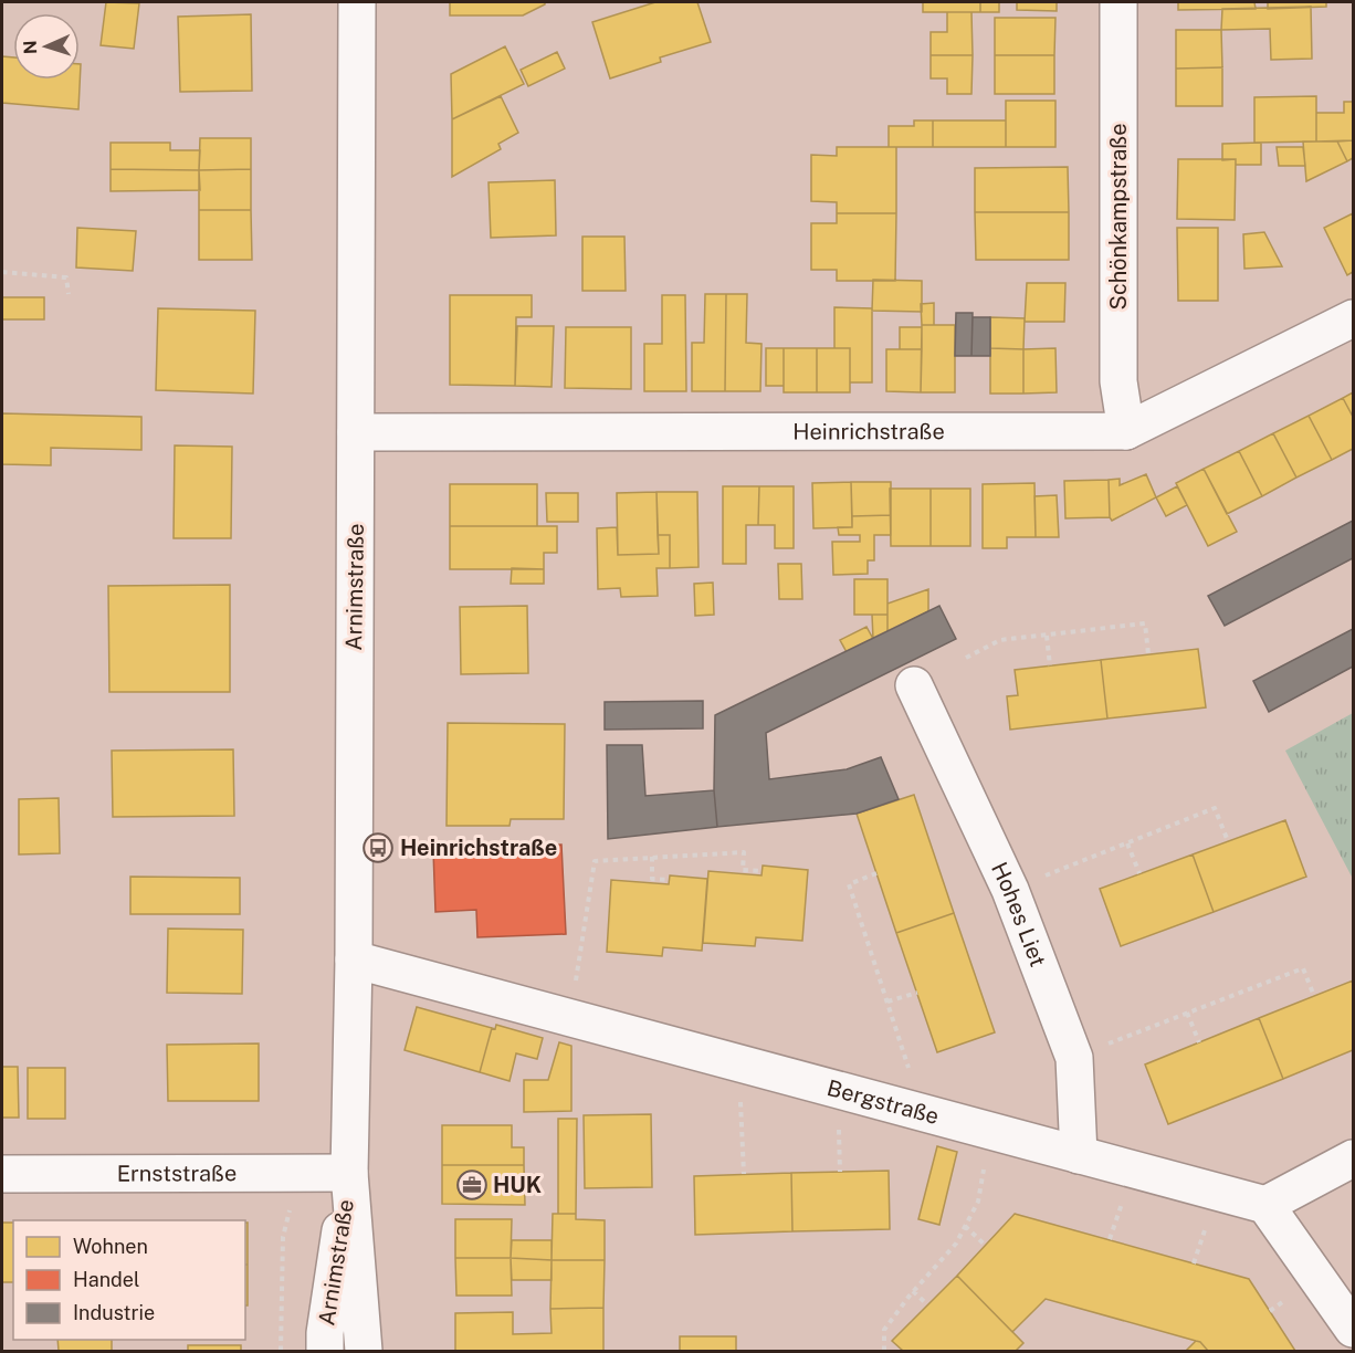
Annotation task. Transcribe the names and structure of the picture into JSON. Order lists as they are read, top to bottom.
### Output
{
  "streets": {
    "street": [
      "Schönkampstraße",
      "Heinrichstraße",
      "Arnimstraße",
      "Hohes Liet",
      "Bergstraße",
      "Ernststraße"
    ]
  },
  "crossings": [
    ["Schönkampstraße", "Heinrichstraße"],
    ["Heinrichstraße", "Arnimstraße"],
    ["Arnimstraße", "Bergstraße"],
    ["Arnimstraße", "Ernststraße"],
    ["Hohes Liet", "Bergstraße"]
  ],
  "places": {
    "bus stop": ["Heinrichstraße"],
    "office": ["HUK"]
  },
  "legend": ["Wohnen", "Handel", "Industrie"],
  "north": "left"
}
